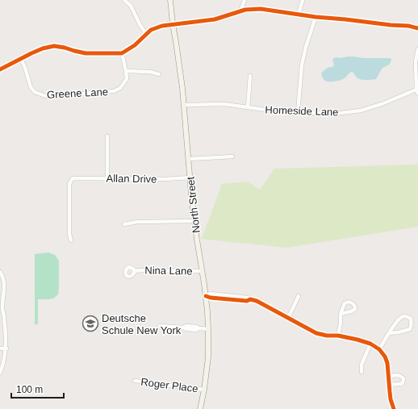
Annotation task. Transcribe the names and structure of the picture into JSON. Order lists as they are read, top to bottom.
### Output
{
  "streets": {
    "main road": ["North Street"],
    "street": [
      "Greene Lane",
      "Homeside Lane",
      "Allan Drive",
      "Nina Lane",
      "Roger Place"
    ]
  },
  "crossings": [
    ["Homeside Lane", "North Street"],
    ["Allan Drive", "North Street"],
    ["North Street", "Nina Lane"],
    ["North Street", "Roger Place"]
  ],
  "places": {
    "school or university": ["Deutsche Schule New York"]
  },
  "scale_bar": "100 m"
}
